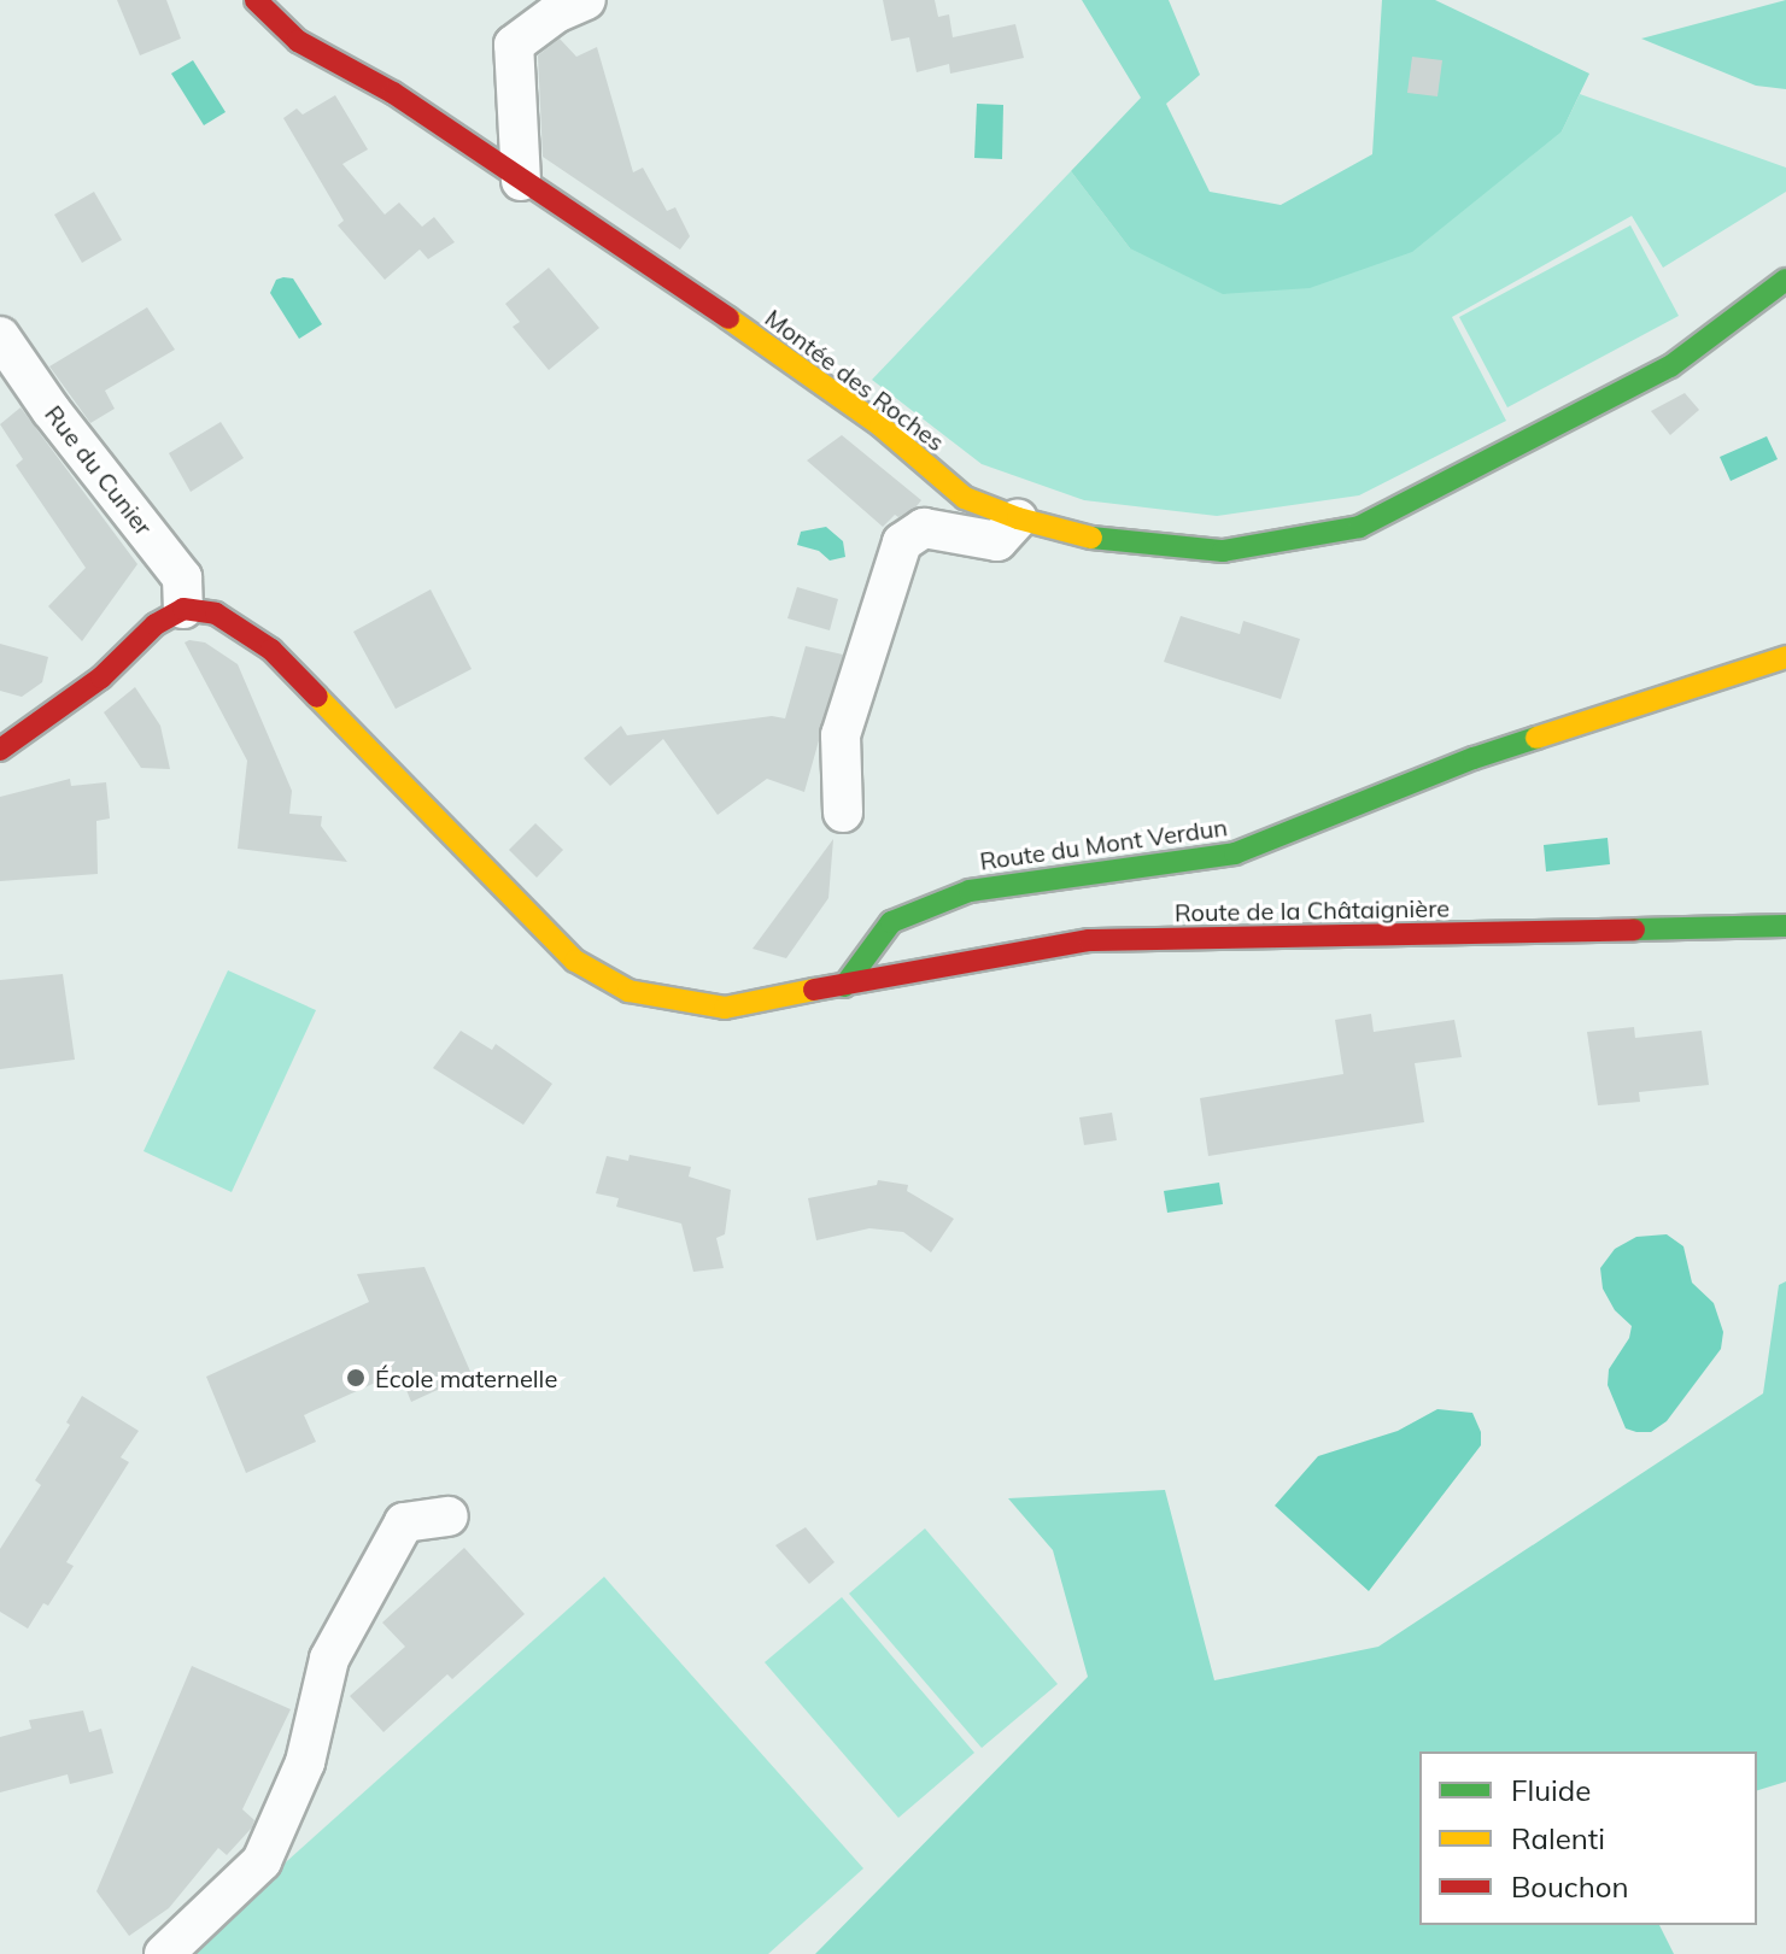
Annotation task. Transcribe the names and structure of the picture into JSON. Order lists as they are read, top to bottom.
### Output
{
  "streets": {
    "street": [
      "Montée des Roches",
      "Rue du Cunier",
      "Route du Mont Verdun",
      "Route de la Châtaignière"
    ]
  },
  "crossings": [
    ["Route du Mont Verdun", "Route de la Châtaignière"]
  ],
  "places": ["École maternelle"],
  "legend": ["Fluide", "Ralenti", "Bouchon"]
}
